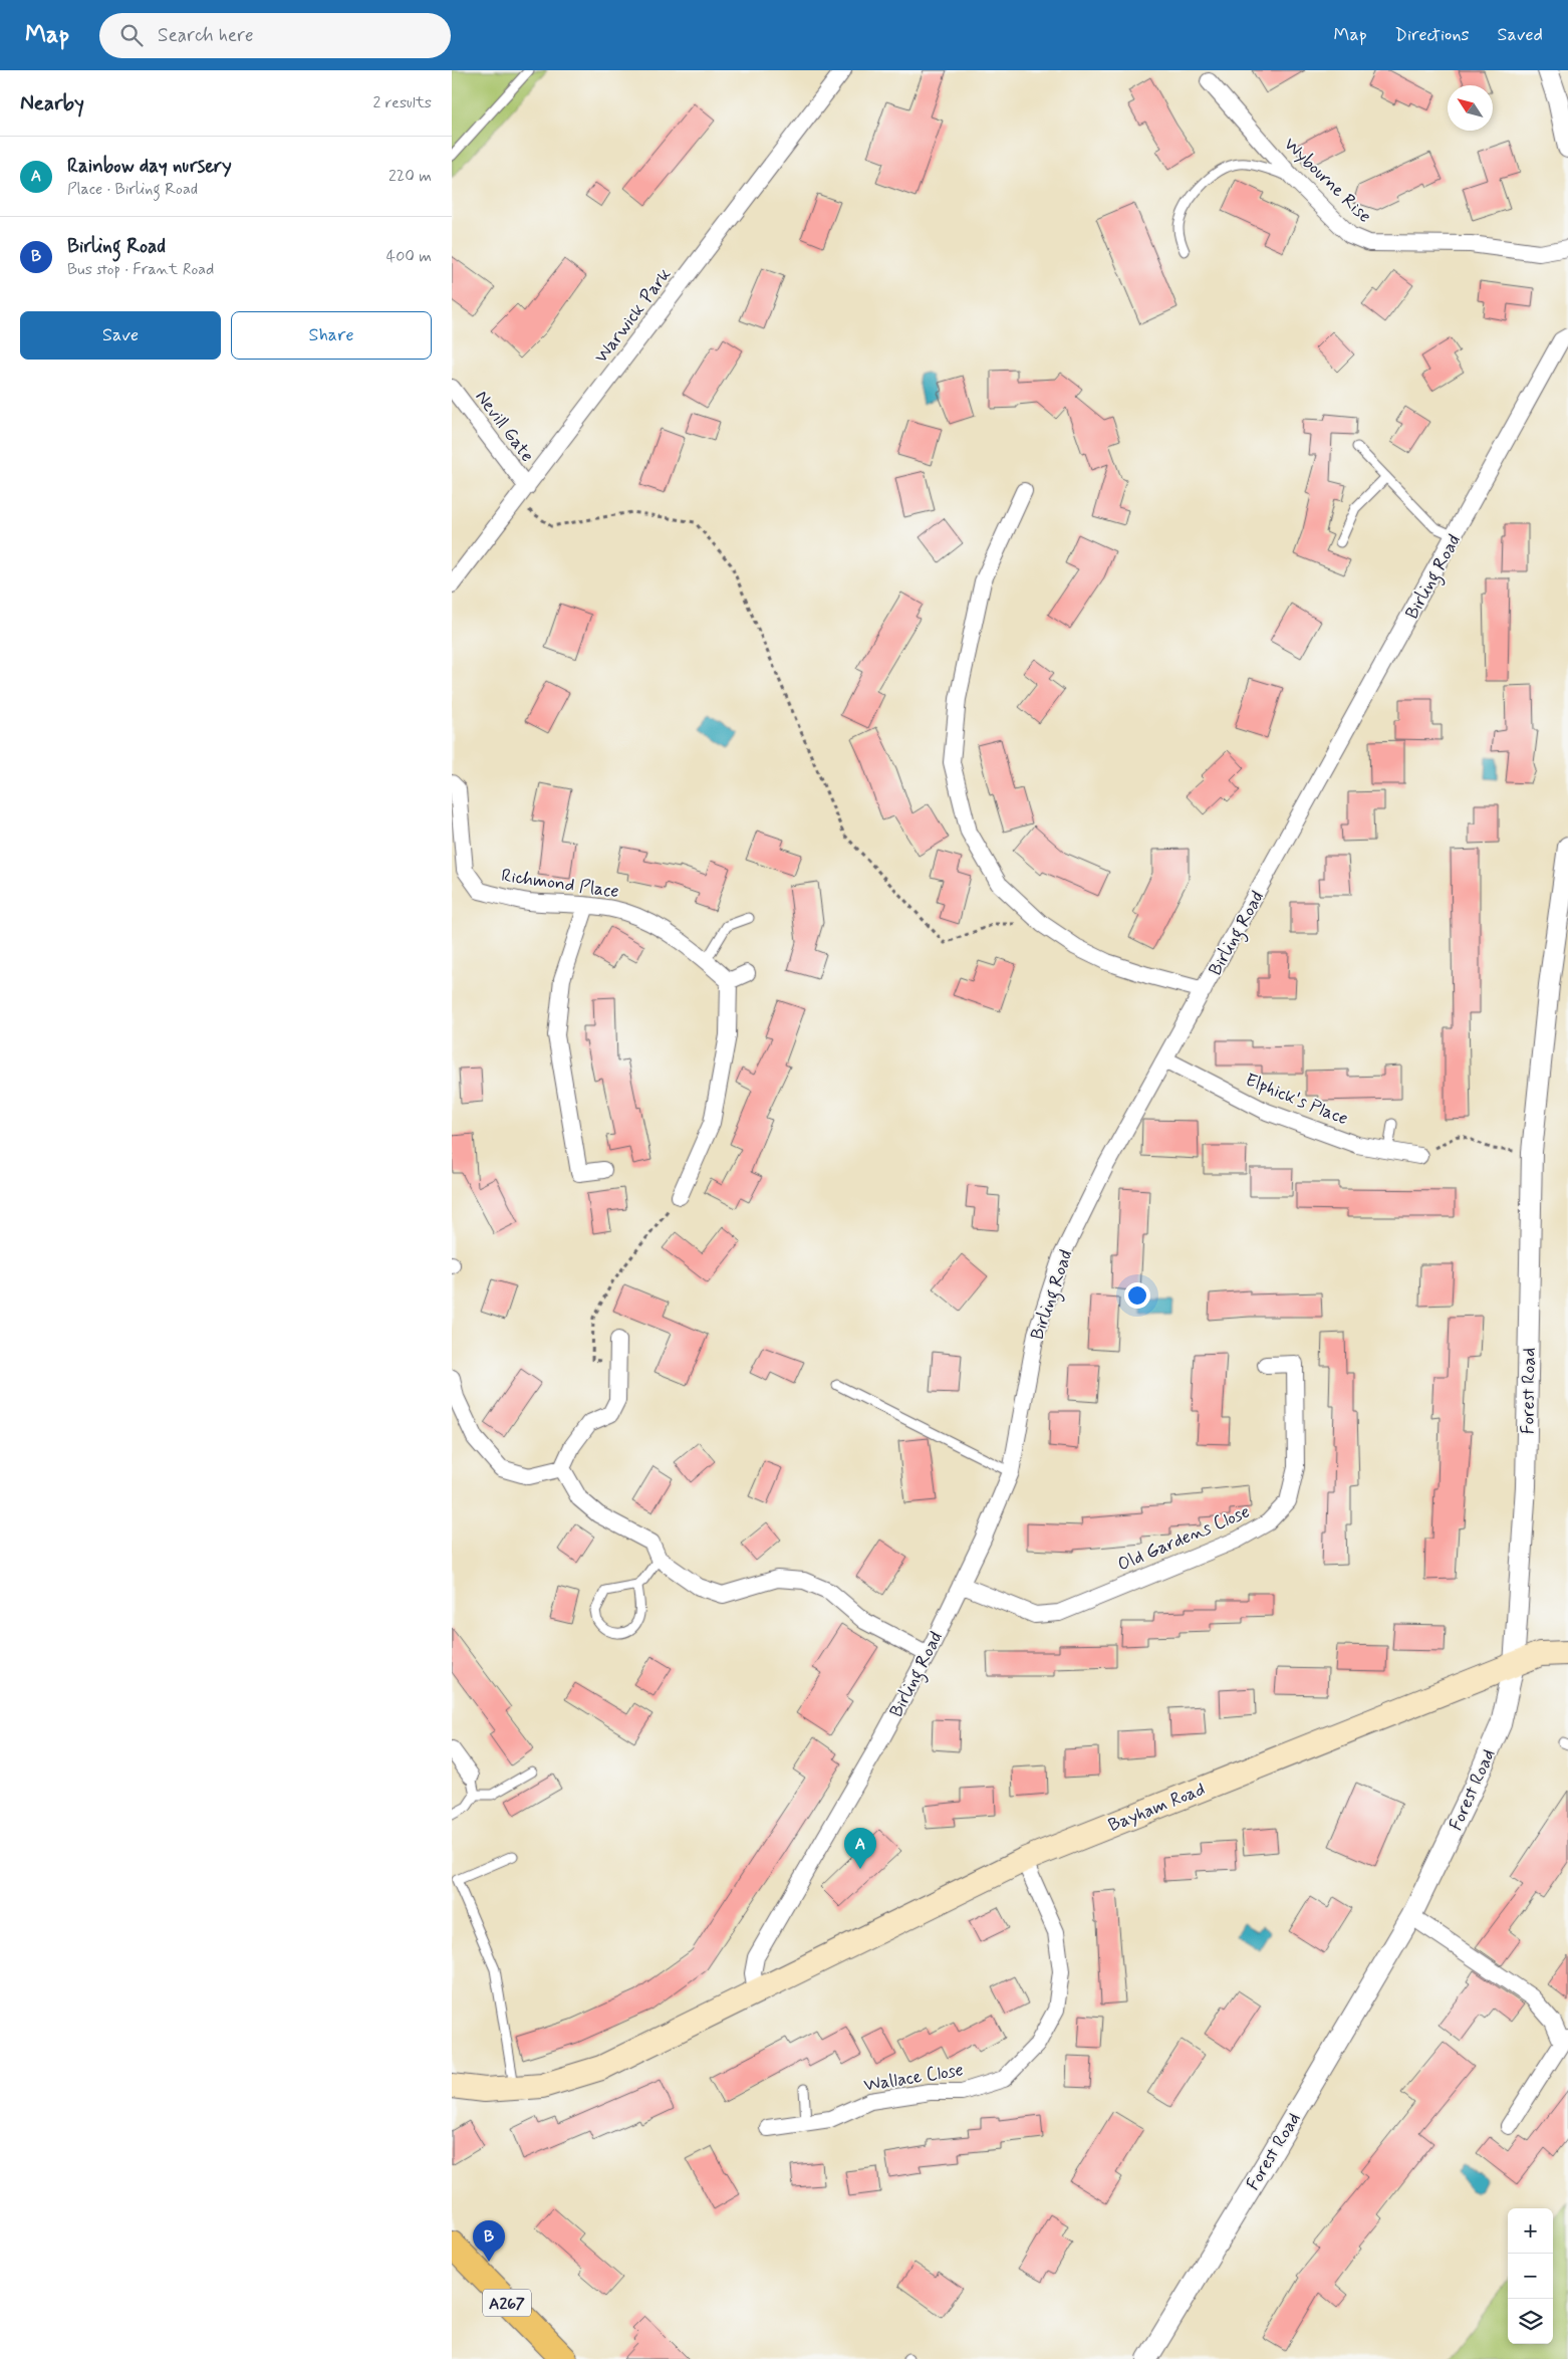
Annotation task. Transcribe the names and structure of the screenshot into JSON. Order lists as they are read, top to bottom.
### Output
{
  "streets": {
    "main road": ["Bayham Road", "A267"],
    "street": [
      "Wybourne Rise",
      "Warwick Park",
      "Nevill Gate",
      "Birling Road",
      "Richmond Place",
      "Elphick's Place",
      "Forest Road",
      "Old Gardens Close",
      "Wallace Close"
    ]
  },
  "crossings": [
    ["Warwick Park", "Nevill Gate"],
    ["Birling Road", "Elphick's Place"],
    ["Birling Road", "Old Gardens Close"],
    ["Birling Road", "Bayham Road"],
    ["Forest Road", "Bayham Road"],
    ["Bayham Road", "Wallace Close"]
  ],
  "north": "top left",
  "page": {
    "header": "Map",
    "search": "Search here",
    "nav": ["Map", "Directions", "Saved"],
    "heading": ["Nearby", "2 results"],
    "list": [
      {
        "mark": "A",
        "name": "Rainbow day nursery",
        "note": "Place · Birling Road",
        "value": "220 m"
      },
      {
        "mark": "B",
        "name": "Birling Road",
        "note": "Bus stop · Frant Road",
        "value": "400 m"
      }
    ],
    "buttons": ["Save", "Share"],
    "pins": ["A", "B"],
    "map_buttons": ["+", "−"]
  }
}
